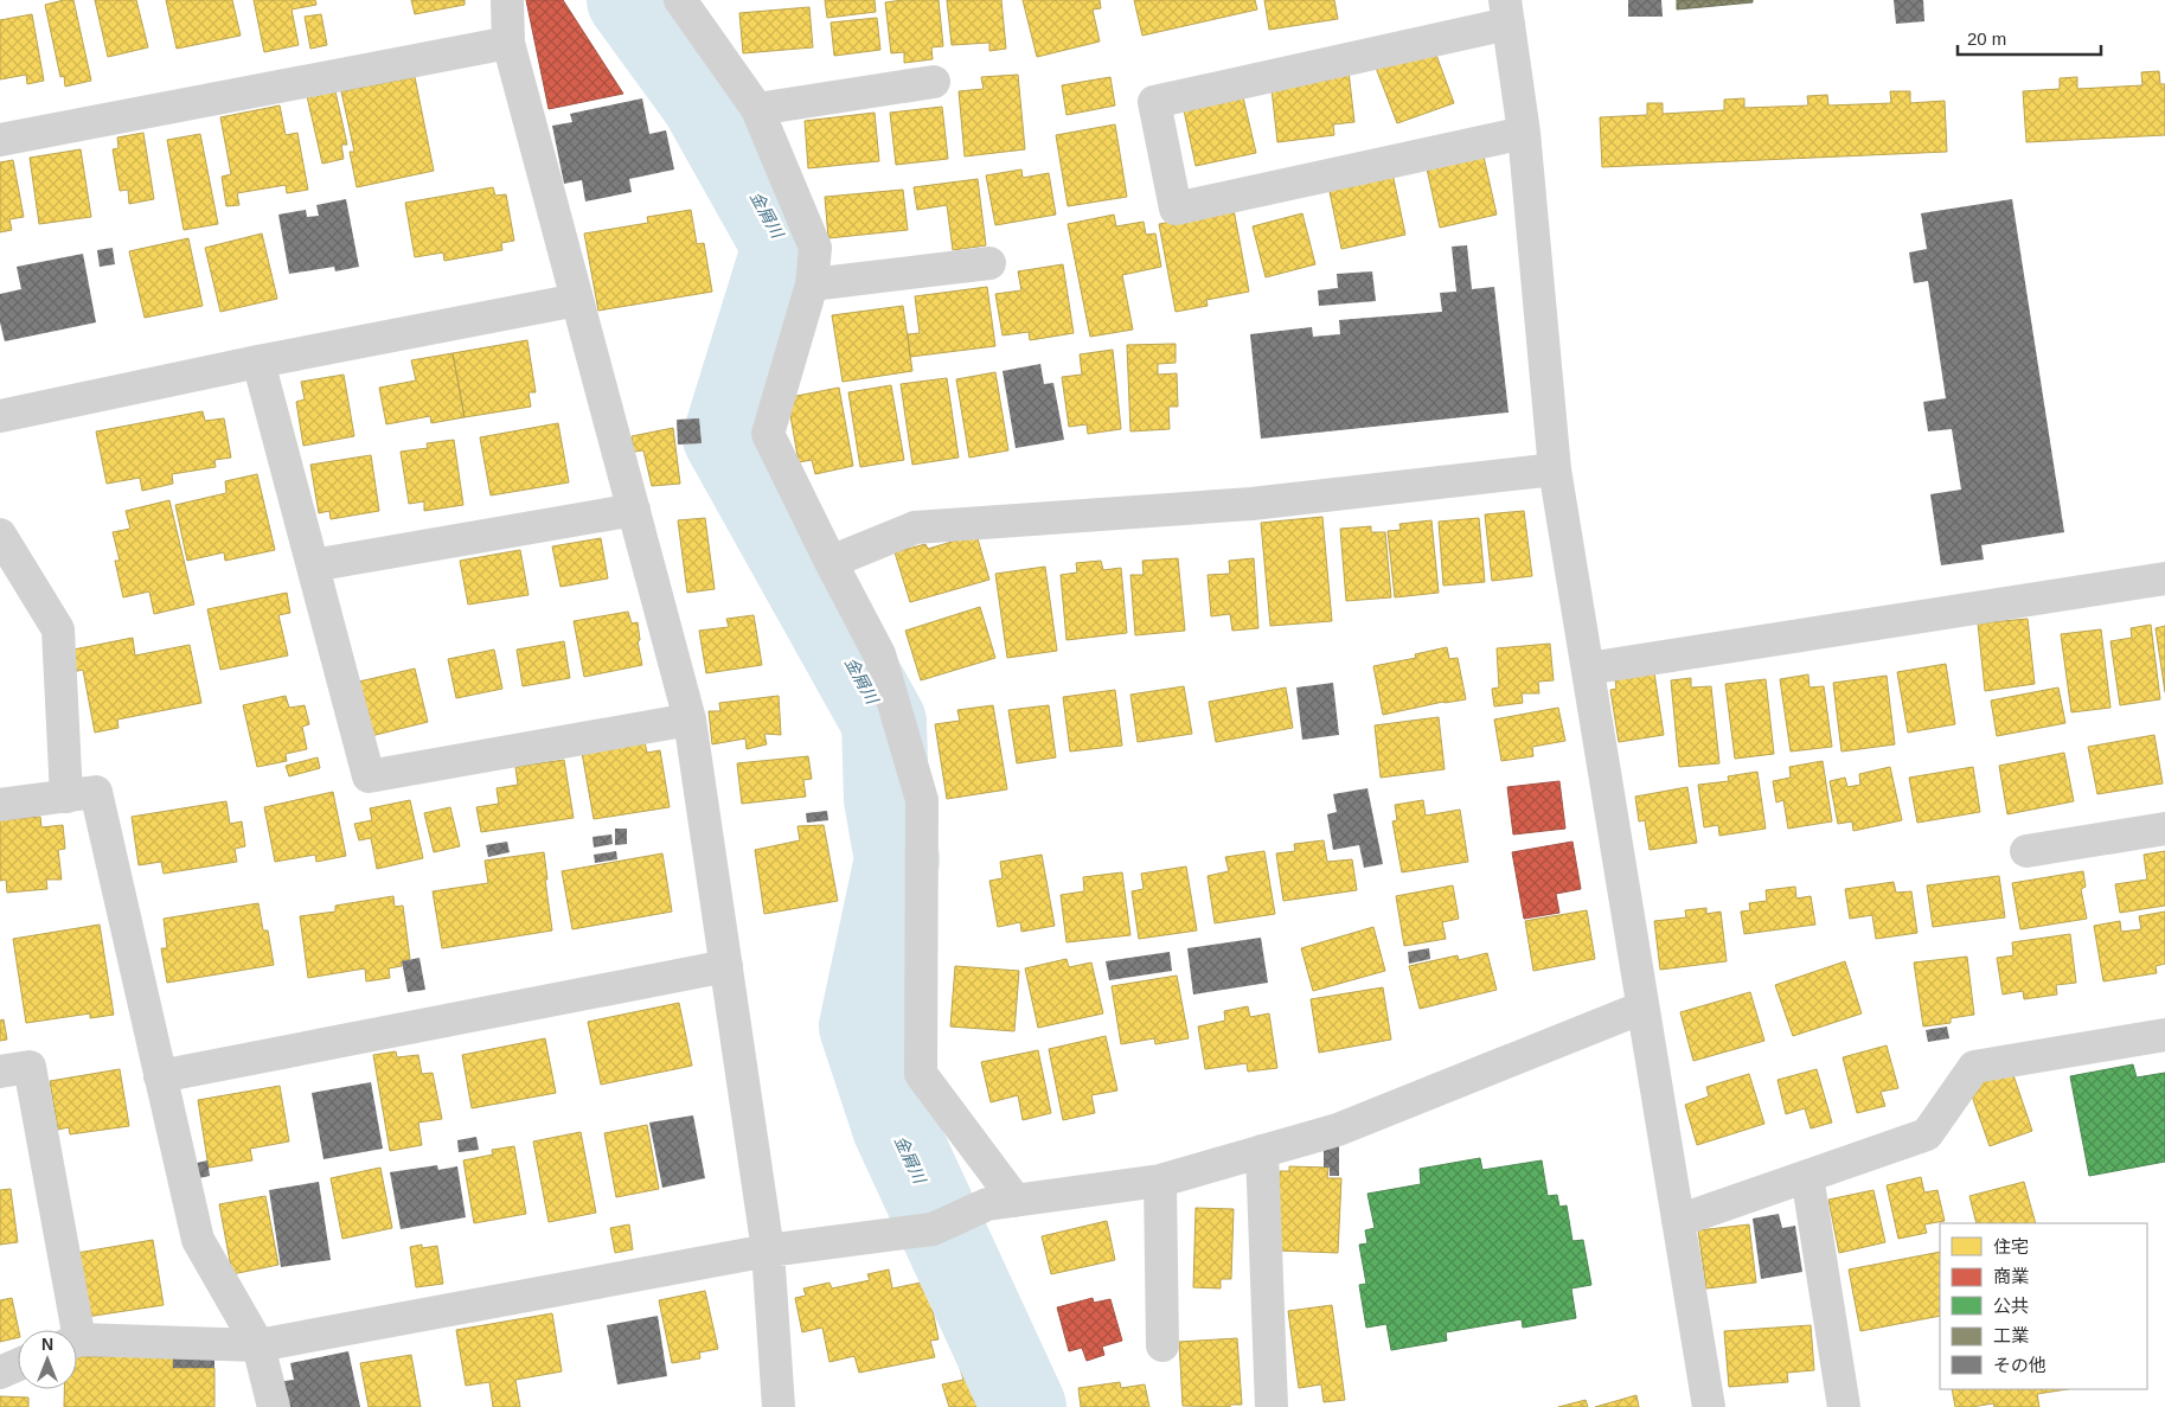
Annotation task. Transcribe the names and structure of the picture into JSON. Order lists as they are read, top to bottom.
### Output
{
  "water": ["金屑川"],
  "legend": [
    "住宅",
    "商業",
    "公共",
    "工業",
    "その他"
  ],
  "scale_bar": "20 m",
  "north": "top"
}
